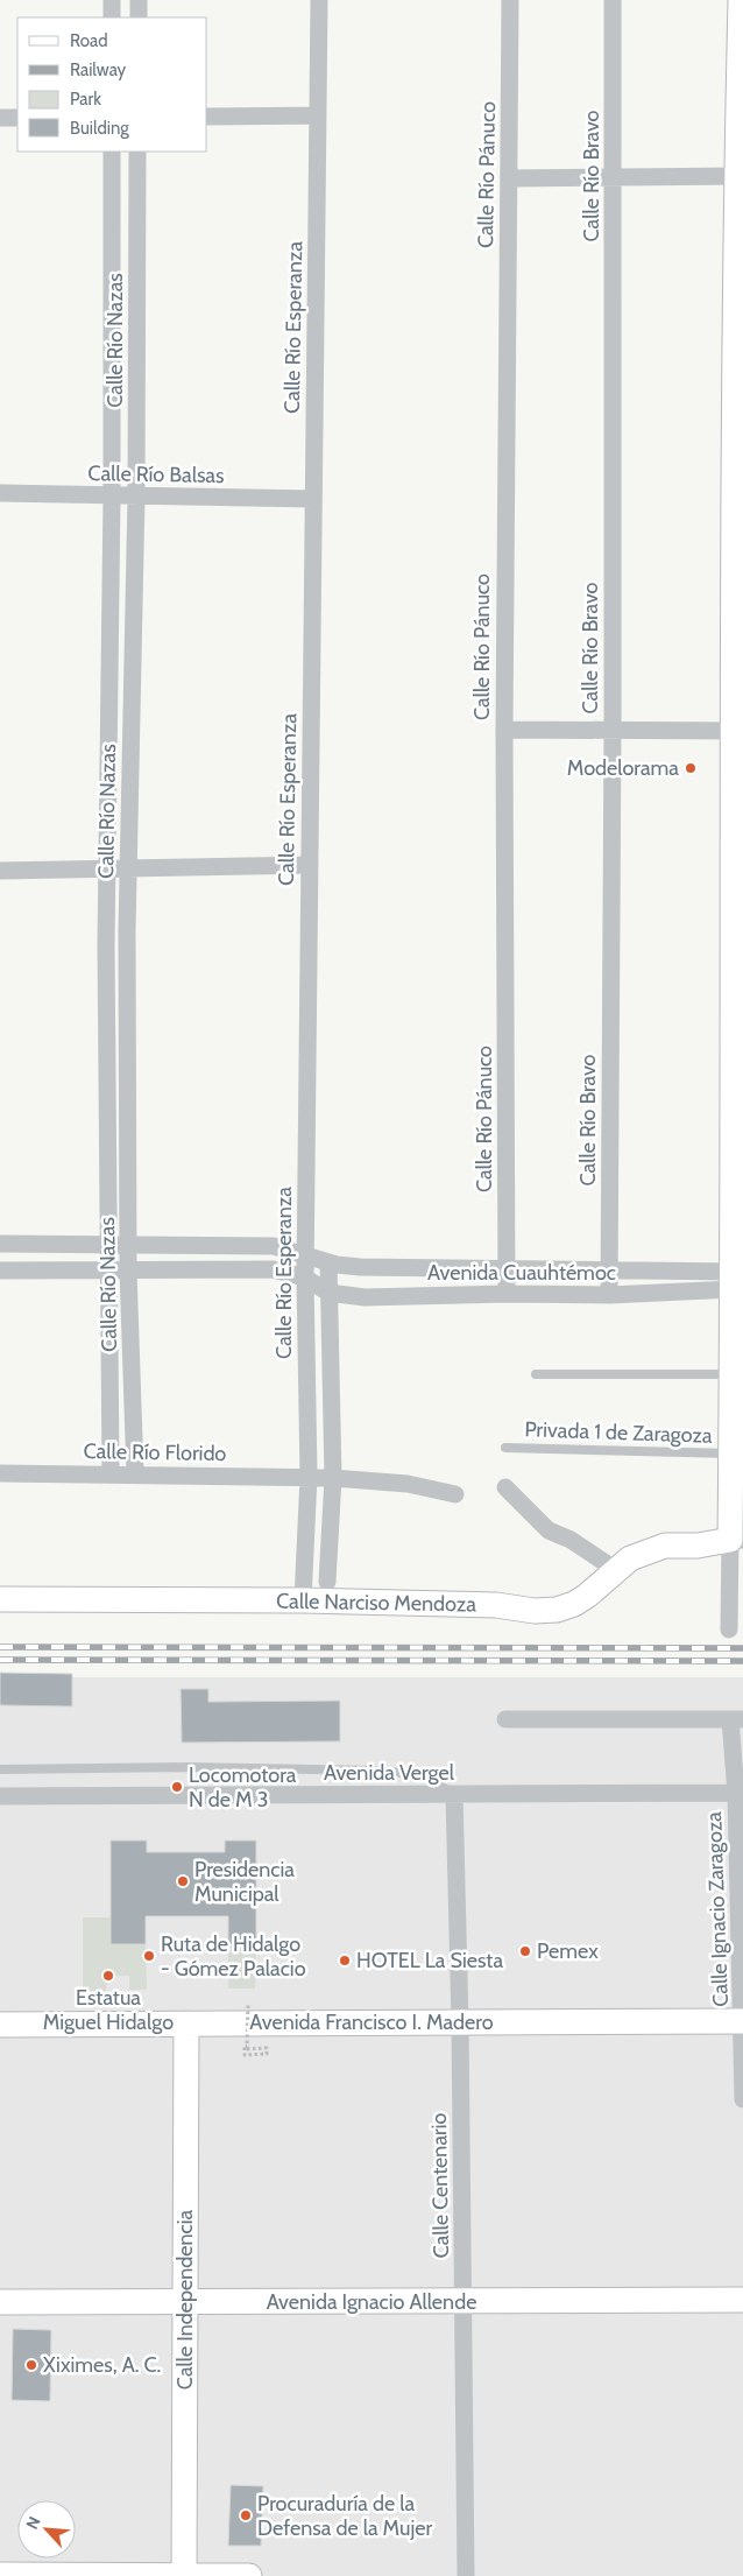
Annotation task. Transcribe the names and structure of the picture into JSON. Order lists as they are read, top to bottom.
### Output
{
  "streets": {
    "street": [
      "Calle Río Pánuco",
      "Calle Río Bravo",
      "Calle Río Esperanza",
      "Calle Río Nazas",
      "Calle Río Balsas",
      "Avenida Cuauhtémoc",
      "Calle Río Florido",
      "Calle Narciso Mendoza",
      "Avenida Vergel",
      "Calle Ignacio Zaragoza",
      "Avenida Francisco I. Madero",
      "Calle Centenario",
      "Calle Independencia",
      "Avenida Ignacio Allende"
    ],
    "lane": ["Privada 1 de Zaragoza"]
  },
  "crossings": [
    ["Calle Río Pánuco", "Avenida Cuauhtémoc"],
    ["Calle Río Bravo", "Avenida Cuauhtémoc"],
    ["Calle Río Esperanza", "Calle Río Balsas"],
    ["Calle Río Esperanza", "Avenida Cuauhtémoc"],
    ["Calle Río Esperanza", "Calle Río Florido"],
    ["Calle Río Esperanza", "Calle Narciso Mendoza"],
    ["Calle Río Nazas", "Calle Río Balsas"],
    ["Calle Río Nazas", "Avenida Cuauhtémoc"],
    ["Calle Río Nazas", "Calle Río Florido"],
    ["Avenida Vergel", "Calle Ignacio Zaragoza"],
    ["Avenida Vergel", "Calle Centenario"],
    ["Calle Ignacio Zaragoza", "Avenida Francisco I. Madero"],
    ["Avenida Francisco I. Madero", "Calle Centenario"],
    ["Avenida Francisco I. Madero", "Calle Independencia"],
    ["Calle Centenario", "Avenida Ignacio Allende"],
    ["Calle Independencia", "Avenida Ignacio Allende"]
  ],
  "places": [
    "Modelorama",
    "Locomotora N de M 3",
    "Presidencia Municipal",
    "Pemex",
    "Ruta de Hidalgo - Gómez Palacio",
    "HOTEL La Siesta",
    "Estatua Miguel Hidalgo",
    "Xiximes, A. C.",
    "Procuraduría de la Defensa de la Mujer"
  ],
  "legend": [
    "Road",
    "Railway",
    "Park",
    "Building"
  ],
  "north": "top left"
}
